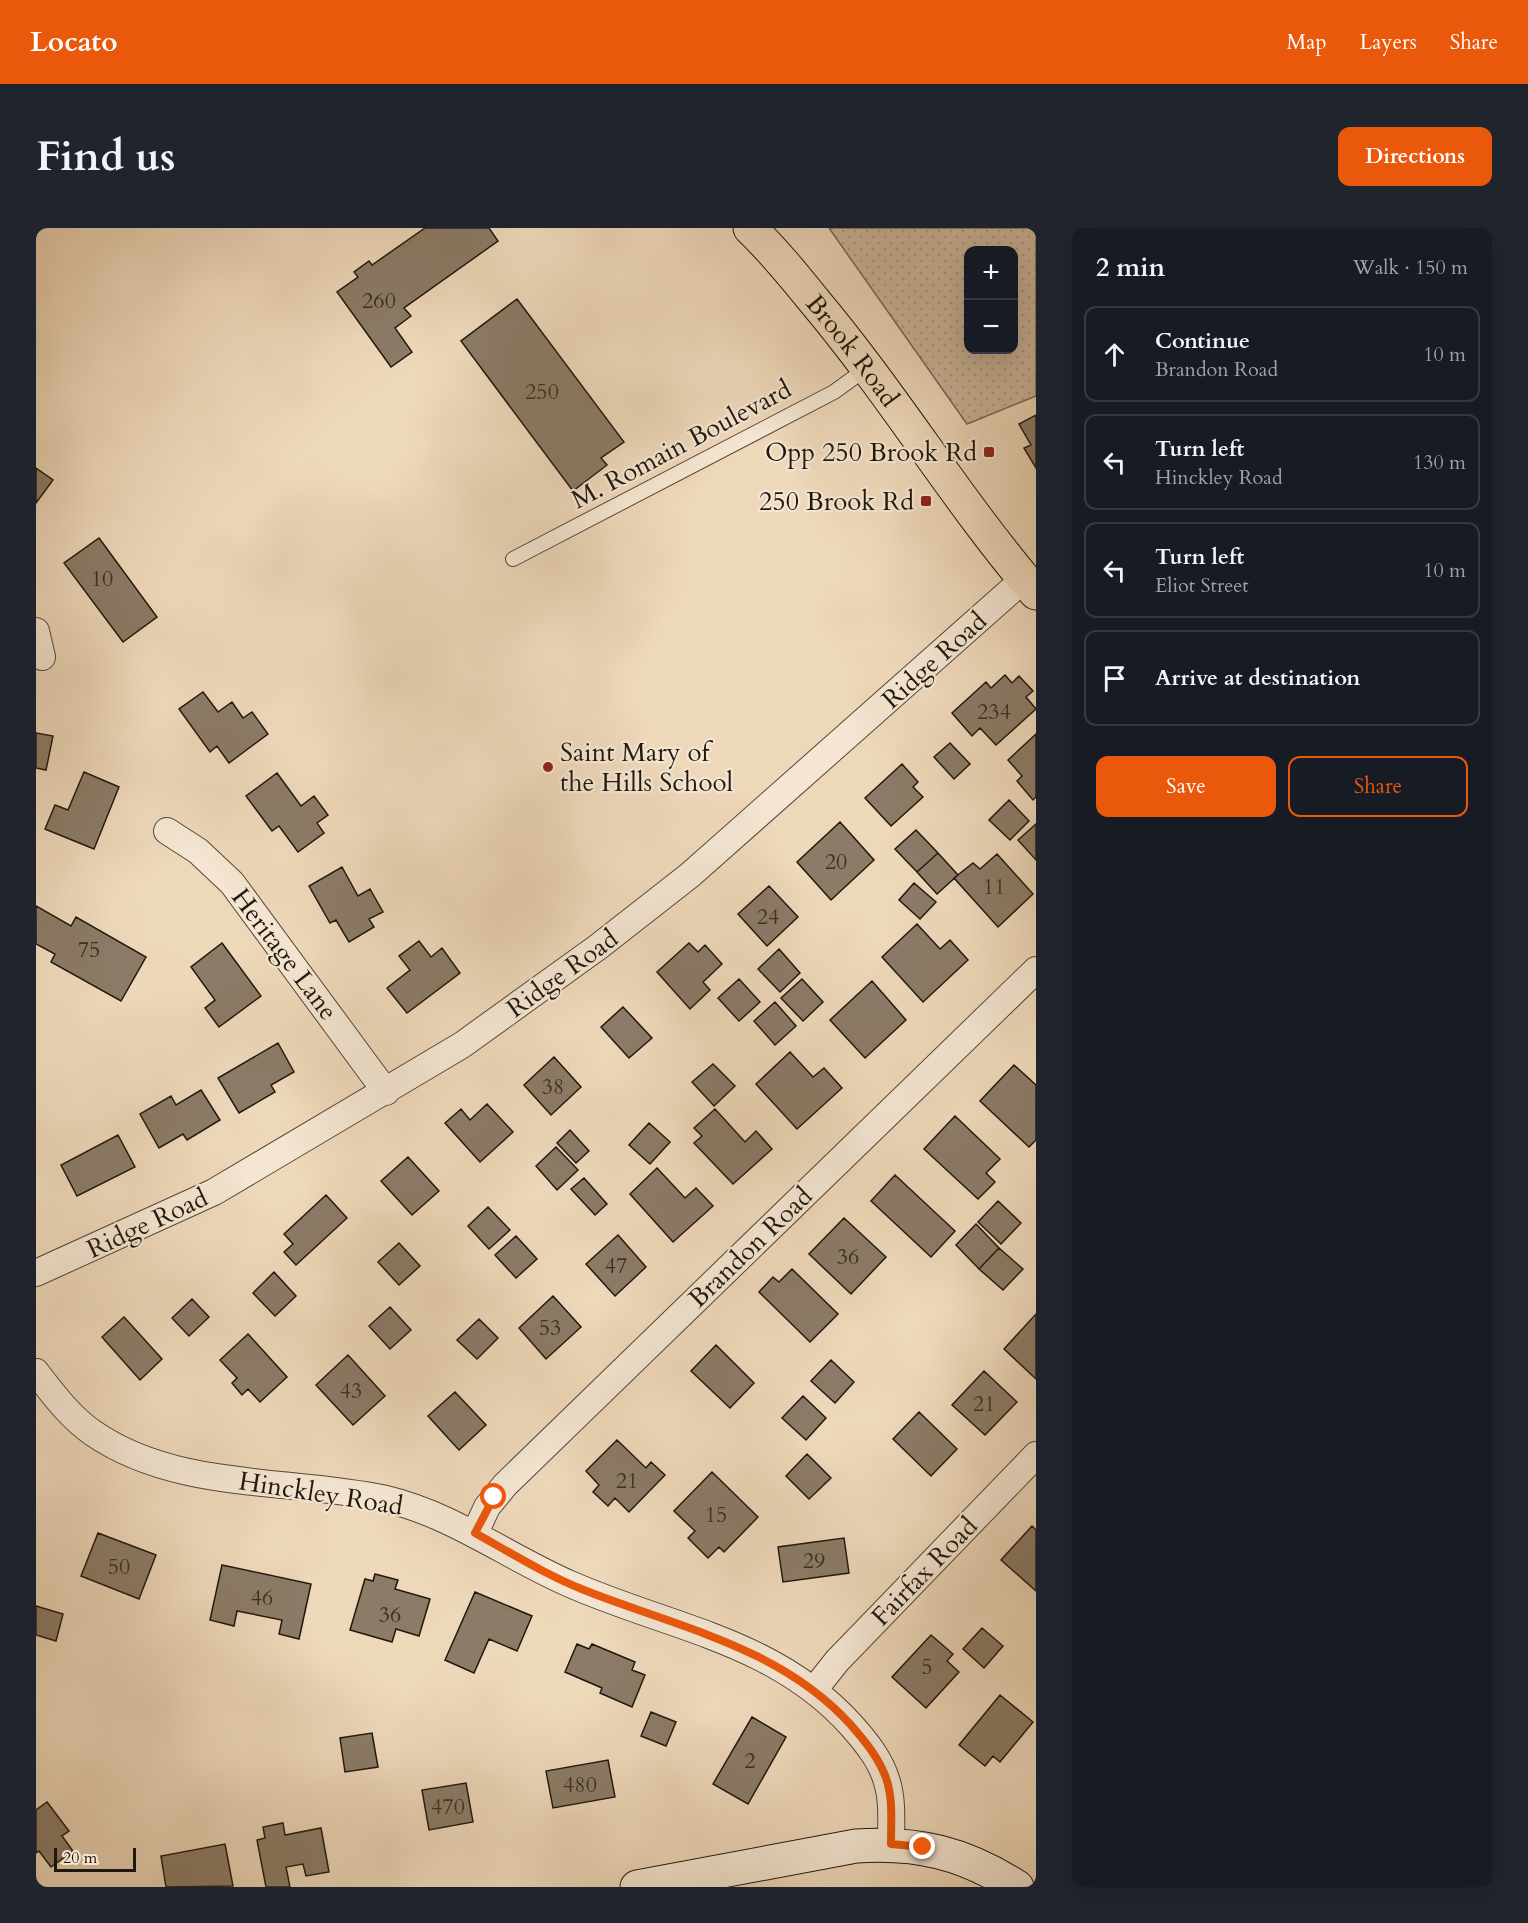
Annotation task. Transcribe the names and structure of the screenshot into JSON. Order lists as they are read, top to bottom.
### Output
{
  "streets": {
    "main road": ["Brook Road"],
    "street": [
      "Ridge Road",
      "Heritage Lane",
      "Brandon Road",
      "Hinckley Road",
      "Fairfax Road"
    ],
    "lane": ["M. Romain Boulevard"]
  },
  "crossings": [
    ["Brook Road", "M. Romain Boulevard"],
    ["Brook Road", "Ridge Road"],
    ["Ridge Road", "Heritage Lane"],
    ["Brandon Road", "Hinckley Road"],
    ["Hinckley Road", "Fairfax Road"]
  ],
  "places": {
    "transit": ["Opp 250 Brook Rd", "250 Brook Rd"],
    "other": ["Saint Mary of the Hills School"]
  },
  "house_numbers": [
    "260",
    "250",
    "10",
    "234",
    "20",
    "11",
    "24",
    "75",
    "38",
    "36",
    "47",
    "53",
    "43",
    "21",
    "21",
    "15",
    "29",
    "50",
    "46",
    "36",
    "5",
    "2",
    "480",
    "470"
  ],
  "scale_bar": "20 m",
  "page": {
    "header": "Locato",
    "nav": ["Map", "Layers", "Share"],
    "buttons": [
      "Directions",
      ["Save", "Share"]
    ],
    "title": "Find us",
    "heading": ["2 min", "Walk · 150 m"],
    "map_buttons": ["+", "−"],
    "list": [
      ["Continue", "Brandon Road", "10 m"],
      ["Turn left", "Hinckley Road", "130 m"],
      ["Turn left", "Eliot Street", "10 m"],
      "Arrive at destination"
    ],
    "scale": "20 m"
  }
}
